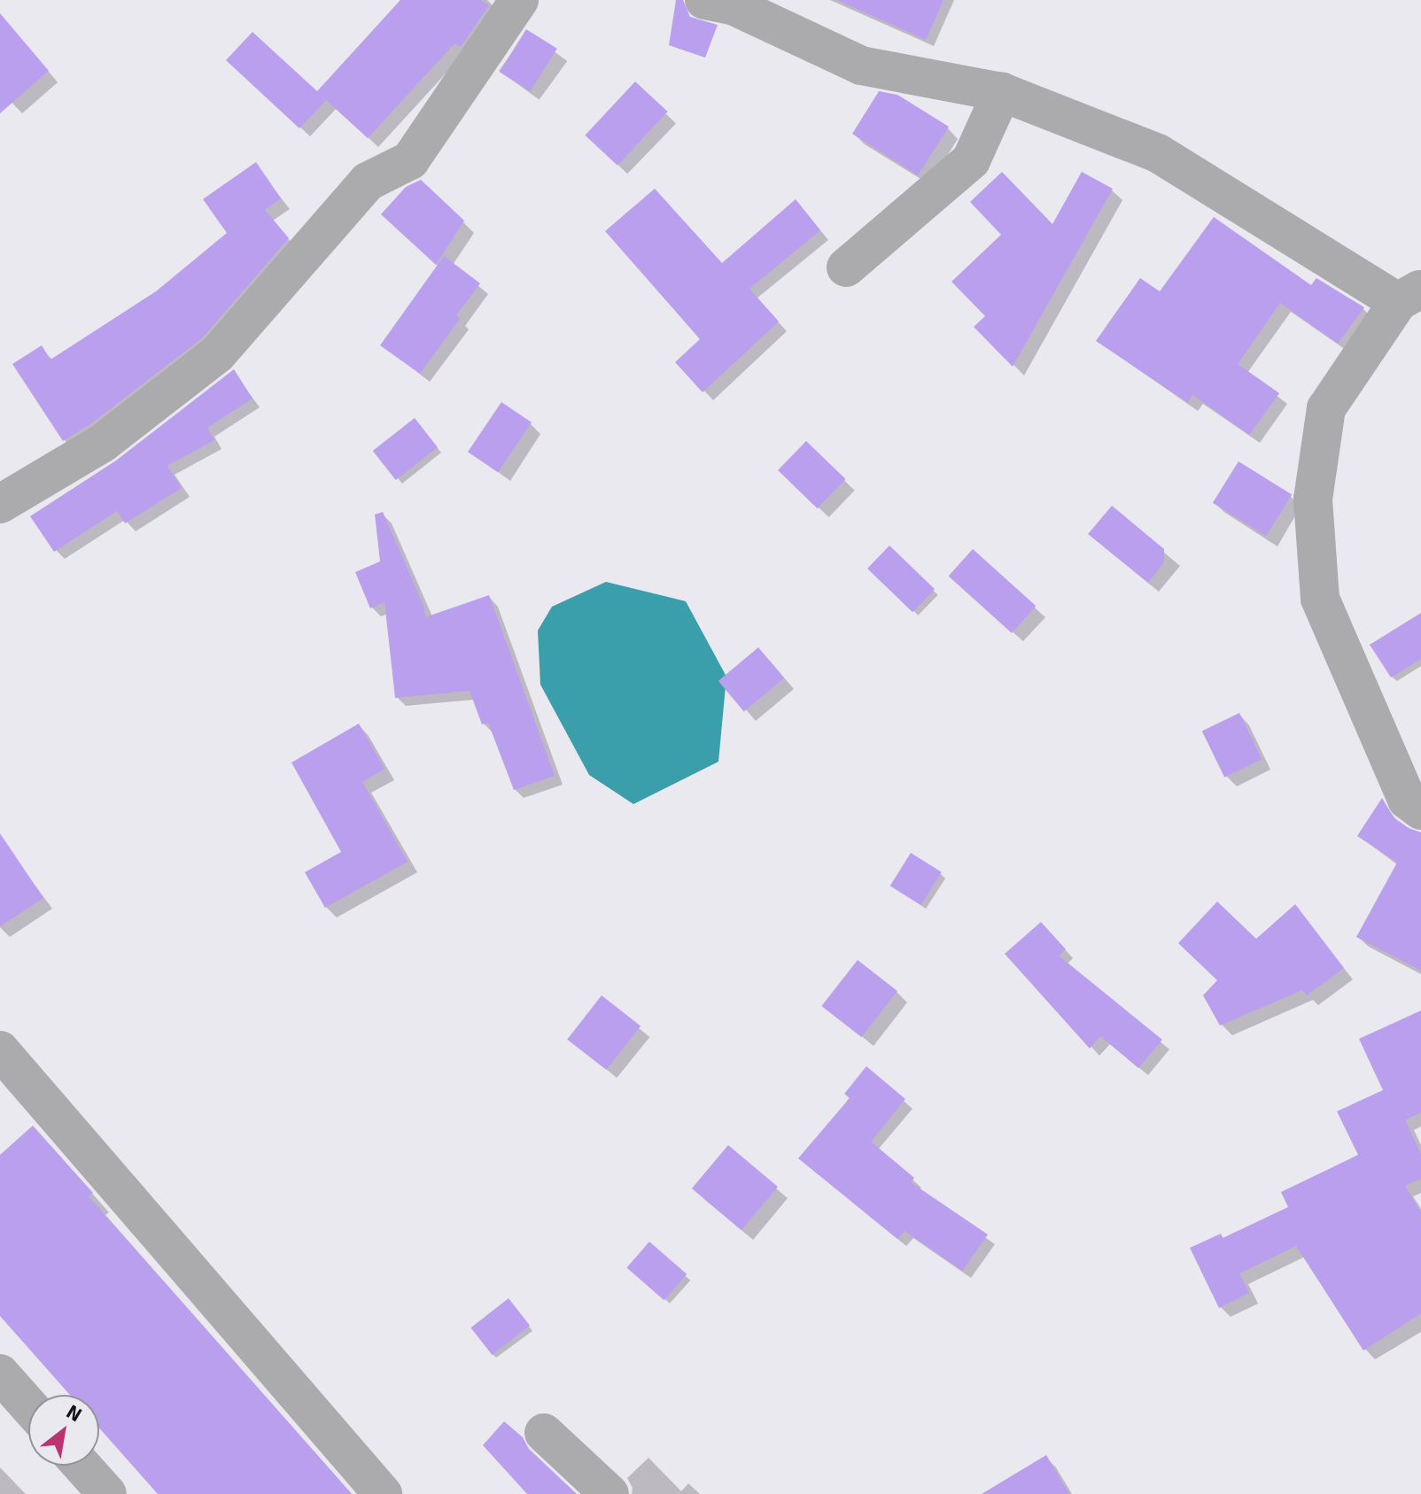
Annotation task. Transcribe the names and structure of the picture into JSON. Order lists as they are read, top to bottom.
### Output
{
  "north": "top right"
}
